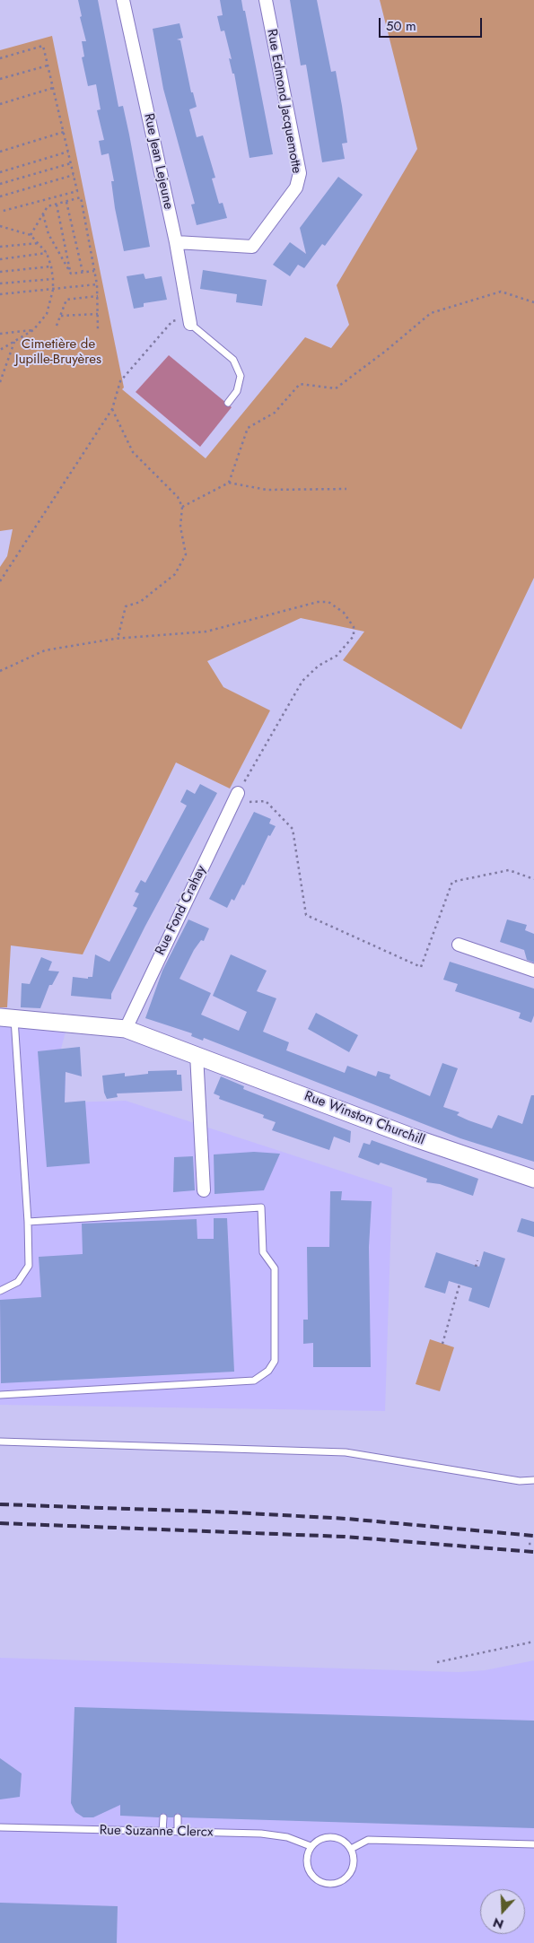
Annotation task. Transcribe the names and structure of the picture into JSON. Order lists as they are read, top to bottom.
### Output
{
  "streets": {
    "main road": ["Rue Winston Churchill"],
    "street": ["Rue Edmond Jacquemotte", "Rue Jean Lejeune", "Rue Fond Crahay"],
    "lane": ["Rue Suzanne Clercx"]
  },
  "crossings": [
    ["Rue Edmond Jacquemotte", "Rue Jean Lejeune"],
    ["Rue Fond Crahay", "Rue Winston Churchill"]
  ],
  "parks": ["Cimetière de Jupille-Bruyères"],
  "scale_bar": "50 m",
  "north": "bottom"
}
